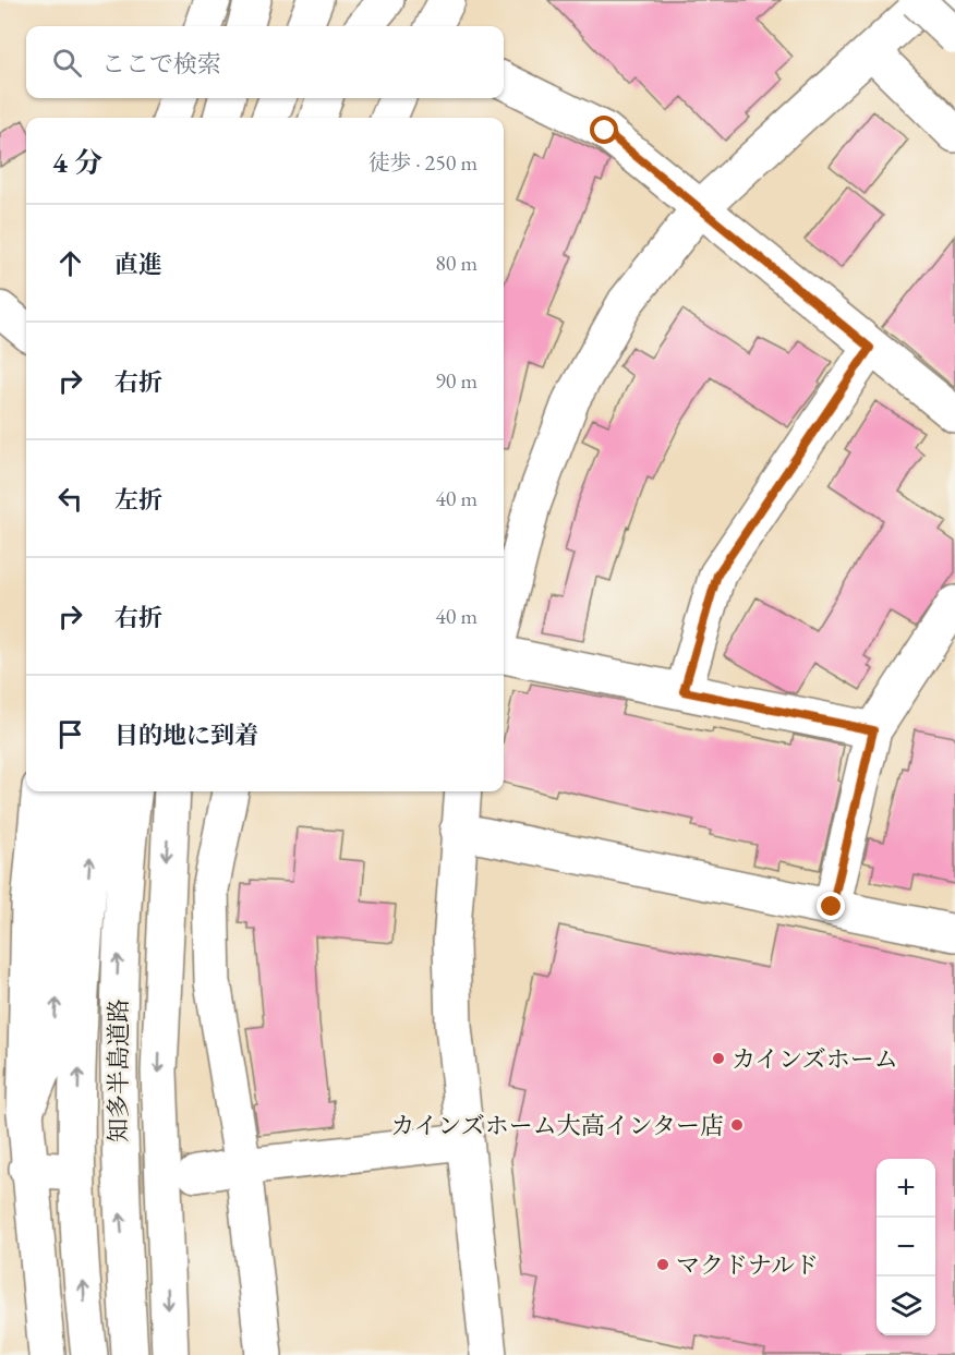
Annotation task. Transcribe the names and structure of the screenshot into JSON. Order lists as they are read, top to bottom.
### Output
{
  "streets": {
    "main road": ["知多半島道路"]
  },
  "places": ["カインズホーム", "カインズホーム大高インター店", "マクドナルド"],
  "page": {
    "search": "ここで検索",
    "heading": ["4 分", "徒歩 · 250 m"],
    "list": [
      ["直進", "80 m"],
      ["右折", "90 m"],
      ["左折", "40 m"],
      ["右折", "40 m"],
      "目的地に到着"
    ],
    "map_buttons": ["+", "−"]
  }
}
